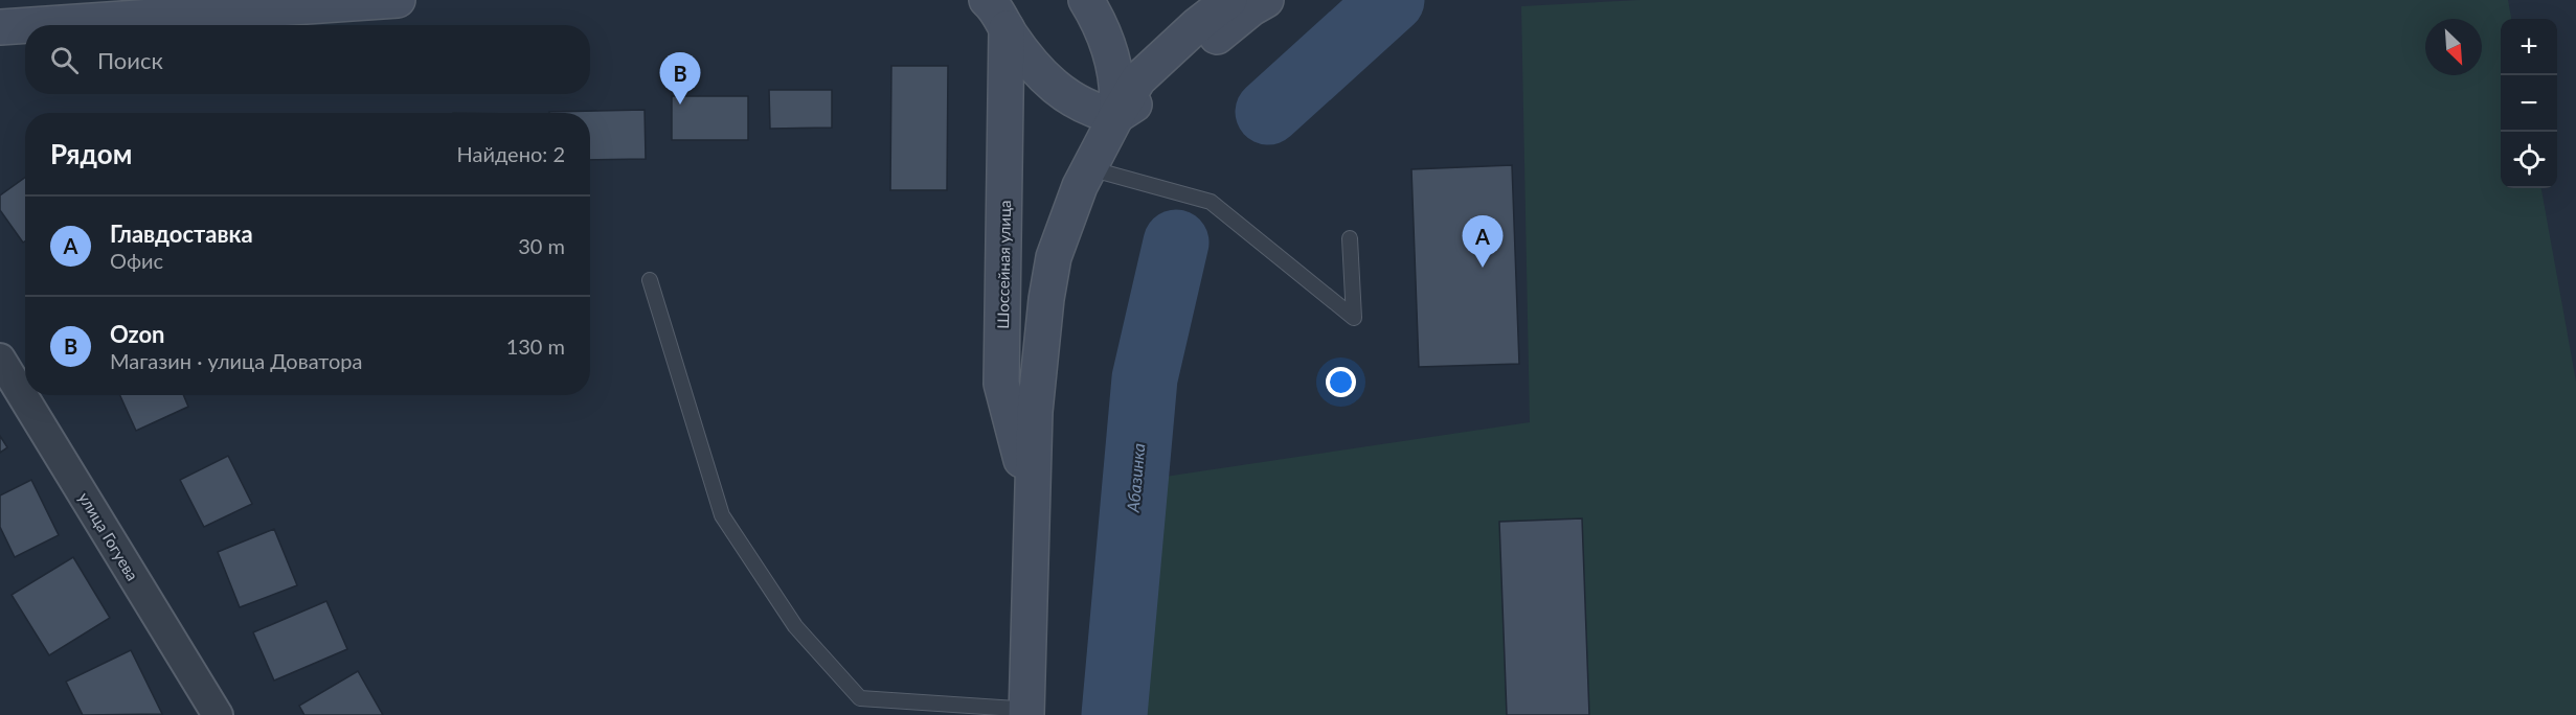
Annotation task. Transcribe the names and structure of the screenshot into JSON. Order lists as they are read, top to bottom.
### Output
{
  "streets": {
    "main road": ["Шоссейная улица"],
    "street": ["улица Гогуева"]
  },
  "water": ["Абазинка"],
  "north": "bottom right",
  "page": {
    "map_buttons": ["+", "−"],
    "search": "Поиск",
    "pins": ["B", "A"],
    "heading": ["Рядом", "Найдено: 2"],
    "list": [
      {
        "mark": "A",
        "name": "Главдоставка",
        "note": "Офис",
        "value": "30 m"
      },
      {
        "mark": "B",
        "name": "Ozon",
        "note": "Магазин · улица Доватора",
        "value": "130 m"
      }
    ]
  }
}
